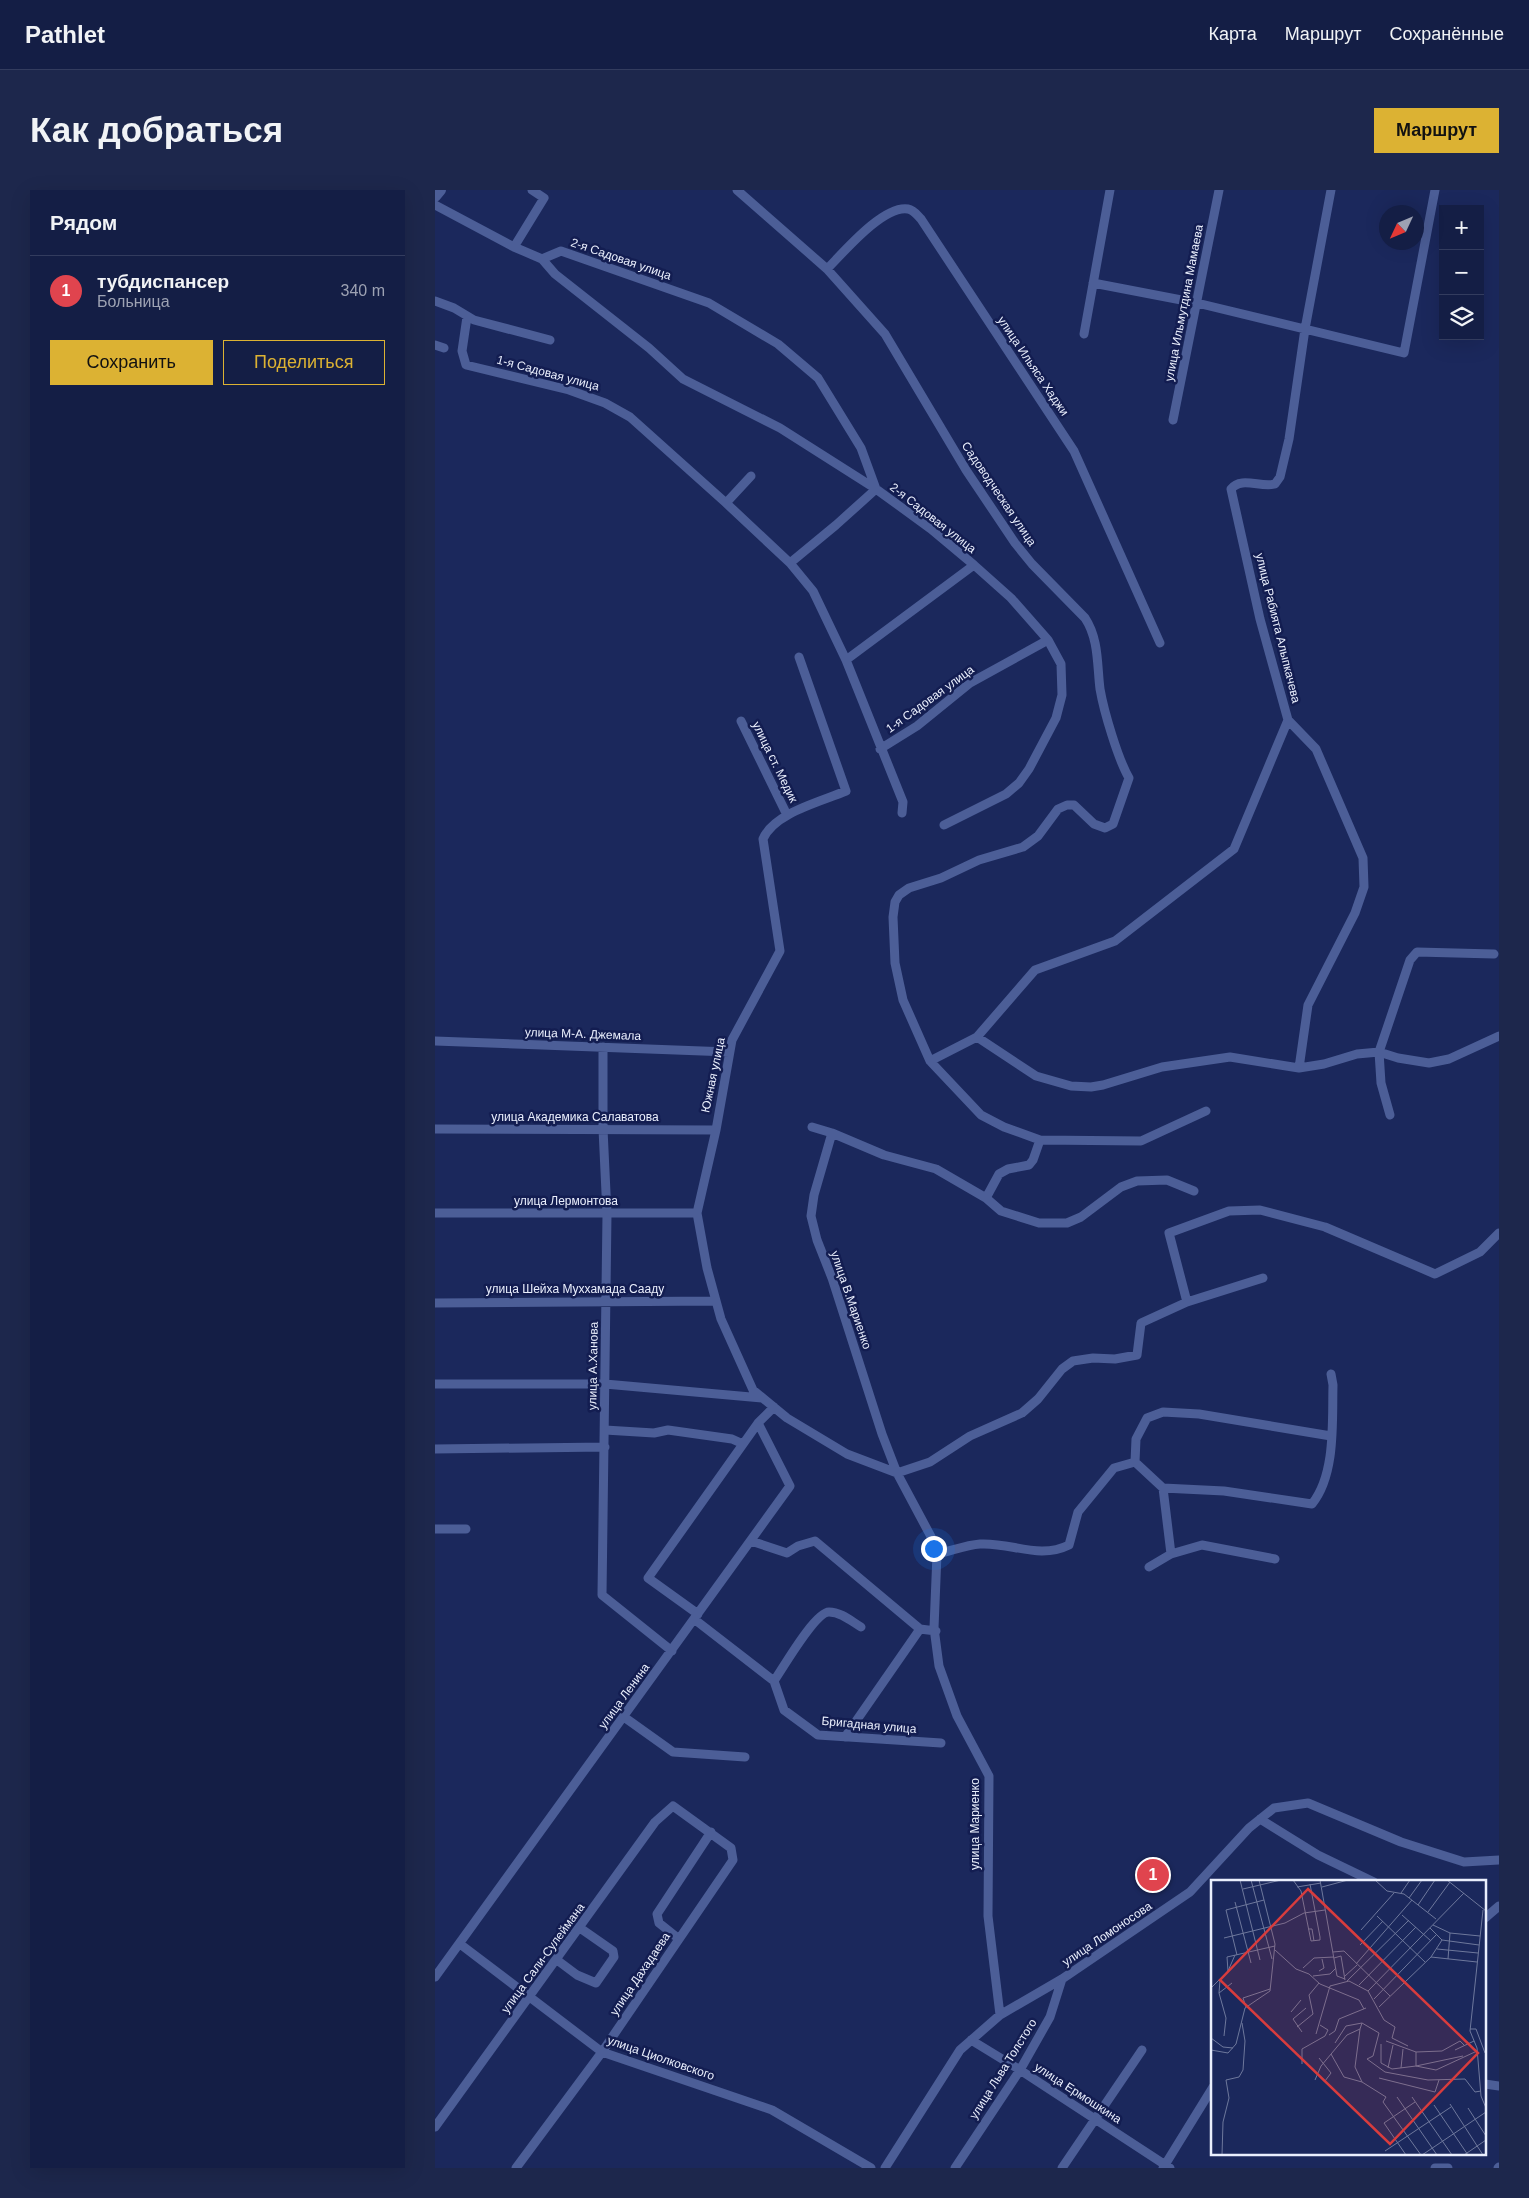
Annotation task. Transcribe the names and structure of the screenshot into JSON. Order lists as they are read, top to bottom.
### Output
{
  "streets": {
    "street": [
      "2-я Садовая улица",
      "улица Ильмутдина Мамаева",
      "улица Ильяса Хаджи",
      "1-я Садовая улица",
      "Садоводческая улица",
      "улица Рабията Алыпкачева",
      "улица ст. Медик",
      "улица М-А. Джемала",
      "Южная улица",
      "улица Академика Салаватова",
      "улица Лермонтова",
      "улица Шейха Муххамада Сааду",
      "улица В.Мариенко",
      "улица А.Ханова",
      "улица Ленина",
      "Бригадная улица",
      "улица Мариенко",
      "улица Ломоносова",
      "улица Сали-Сулеймана",
      "улица Дахадаева",
      "улица Циолковского",
      "улица Льва Толстого",
      "улица Ермошкина"
    ]
  },
  "crossings": [
    ["2-я Садовая улица", "1-я Садовая улица"],
    ["улица Ильяса Хаджи", "Садоводческая улица"],
    ["улица ст. Медик", "Южная улица"],
    ["улица М-А. Джемала", "Южная улица"],
    ["улица М-А. Джемала", "улица А.Ханова"],
    ["Южная улица", "улица Академика Салаватова"],
    ["Южная улица", "улица Лермонтова"],
    ["Южная улица", "улица Шейха Муххамада Сааду"],
    ["Южная улица", "улица В.Мариенко"],
    ["Южная улица", "улица Мариенко"],
    ["улица Академика Салаватова", "улица А.Ханова"],
    ["улица Лермонтова", "улица А.Ханова"],
    ["улица Шейха Муххамада Сааду", "улица А.Ханова"],
    ["улица В.Мариенко", "улица Мариенко"],
    ["улица А.Ханова", "улица Ленина"],
    ["улица Ленина", "улица Циолковского"],
    ["улица Мариенко", "улица Ломоносова"],
    ["улица Ломоносова", "улица Льва Толстого"],
    ["улица Ломоносова", "улица Ермошкина"],
    ["улица Сали-Сулеймана", "улица Дахадаева"],
    ["улица Сали-Сулеймана", "улица Циолковского"],
    ["улица Дахадаева", "улица Циолковского"],
    ["улица Льва Толстого", "улица Ермошкина"]
  ],
  "north": "bottom left",
  "page": {
    "header": "Pathlet",
    "nav": ["Карта", "Маршрут", "Сохранённые"],
    "buttons": [
      "Маршрут",
      ["Сохранить", "Поделиться"]
    ],
    "title": "Как добраться",
    "heading": "Рядом",
    "map_buttons": ["+", "−"],
    "list": [
      {
        "mark": "1",
        "name": "тубдиспансер",
        "note": "Больница",
        "value": "340 m"
      }
    ],
    "pins": "1"
  }
}
